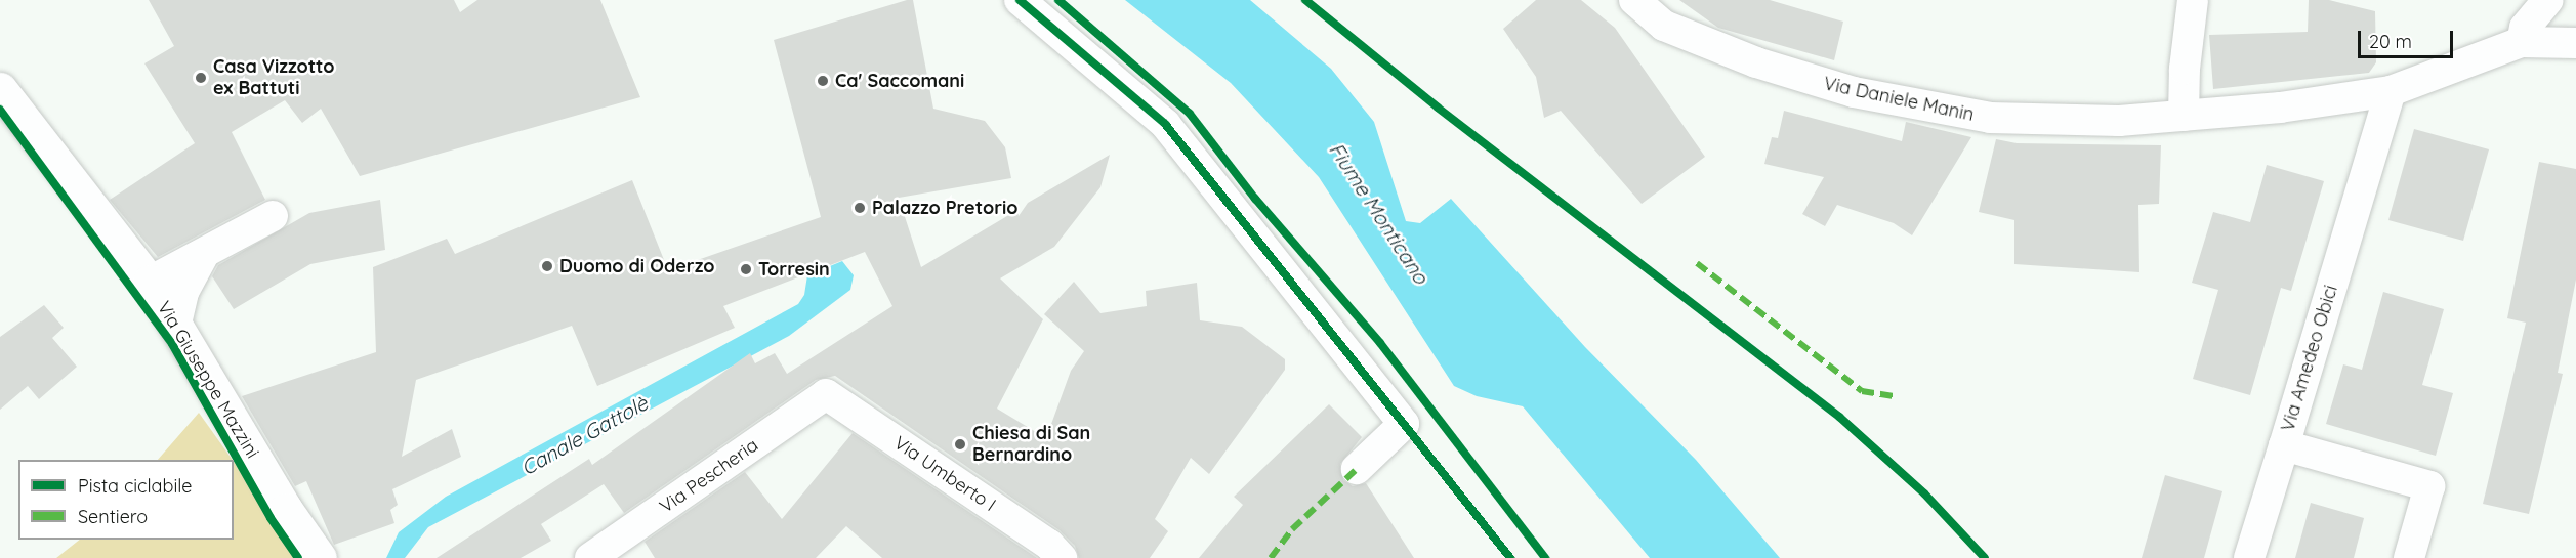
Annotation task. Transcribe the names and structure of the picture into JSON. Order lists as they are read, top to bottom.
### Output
{
  "streets": {
    "street": [
      "Via Daniele Manin",
      "Via Amedeo Obici",
      "Via Giuseppe Mazzini",
      "Via Umberto I",
      "Via Pescheria"
    ]
  },
  "crossings": [
    ["Via Daniele Manin", "Via Amedeo Obici"],
    ["Via Umberto I", "Via Pescheria"]
  ],
  "water": ["Fiume Monticano", "Canale Gattolè"],
  "places": [
    "Casa Vizzotto ex Battuti",
    "Ca' Saccomani",
    "Palazzo Pretorio",
    "Duomo di Oderzo",
    "Torresin",
    "Chiesa di San Bernardino"
  ],
  "legend": ["Pista ciclabile", "Sentiero"],
  "scale_bar": "20 m"
}
